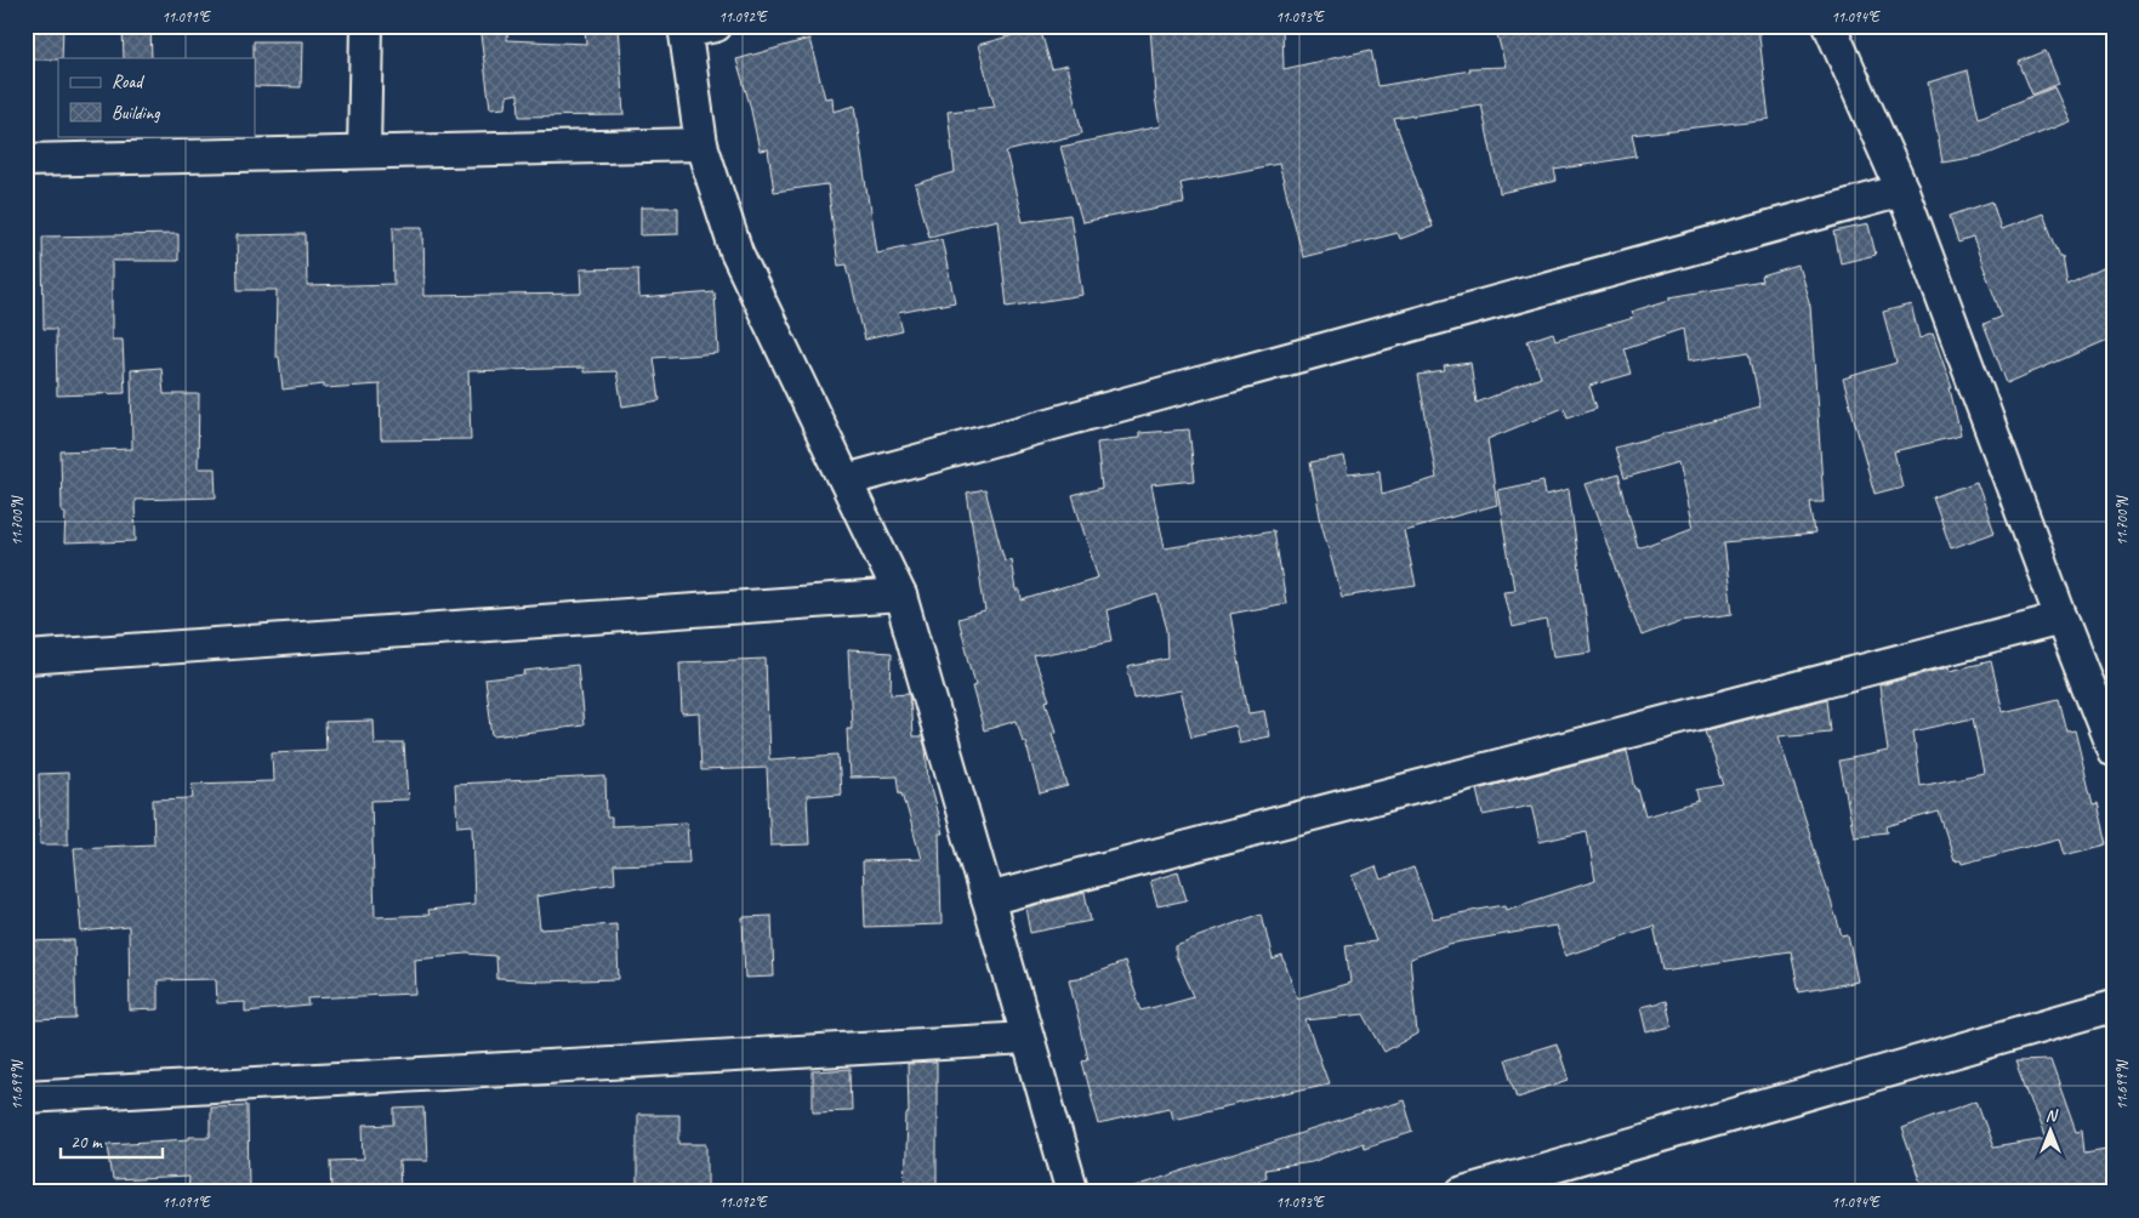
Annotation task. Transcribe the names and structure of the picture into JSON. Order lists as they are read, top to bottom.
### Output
{
  "legend": ["Road", "Building"],
  "scale_bar": "20 m",
  "north": "top",
  "coordinates": [
    "11.091°E",
    "11.092°E",
    "11.093°E",
    "11.094°E",
    "11.700°N",
    "11.699°N"
  ]
}
